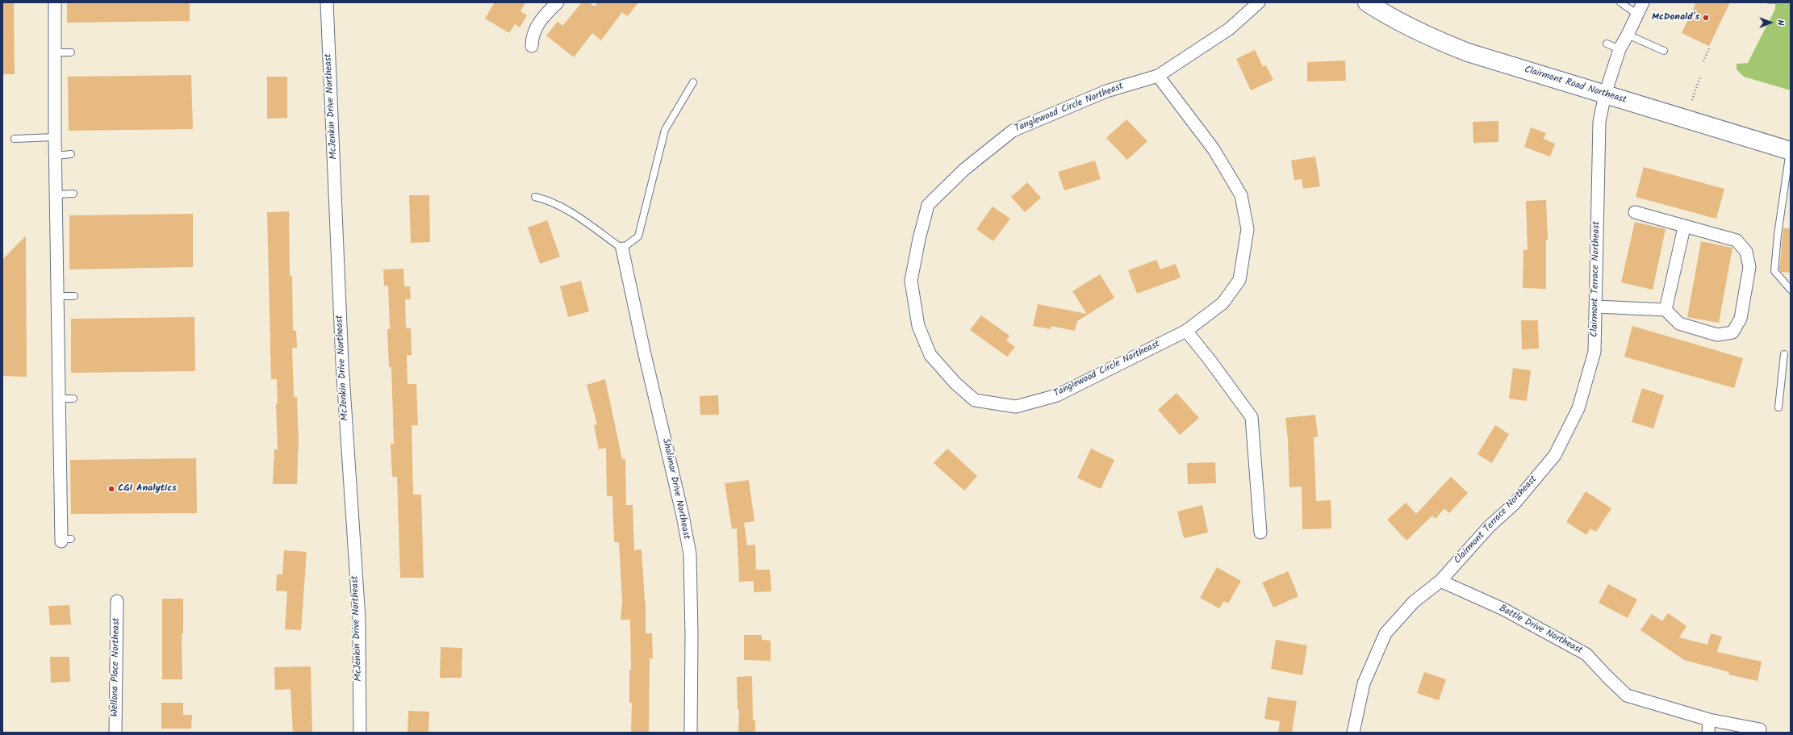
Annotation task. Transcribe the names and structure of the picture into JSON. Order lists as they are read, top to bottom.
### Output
{
  "streets": {
    "main road": ["Clairmont Road Northeast"],
    "street": [
      "McJenkin Drive Northeast",
      "Tanglewood Circle Northeast",
      "Clairmont Terrace Northeast",
      "Shalimar Drive Northeast",
      "Battle Drive Northeast",
      "Wellona Place Northeast"
    ]
  },
  "crossings": [
    ["Clairmont Road Northeast", "Clairmont Terrace Northeast"],
    ["Clairmont Terrace Northeast", "Battle Drive Northeast"]
  ],
  "places": ["McDonald's", "CGI Analytics"],
  "north": "right"
}
